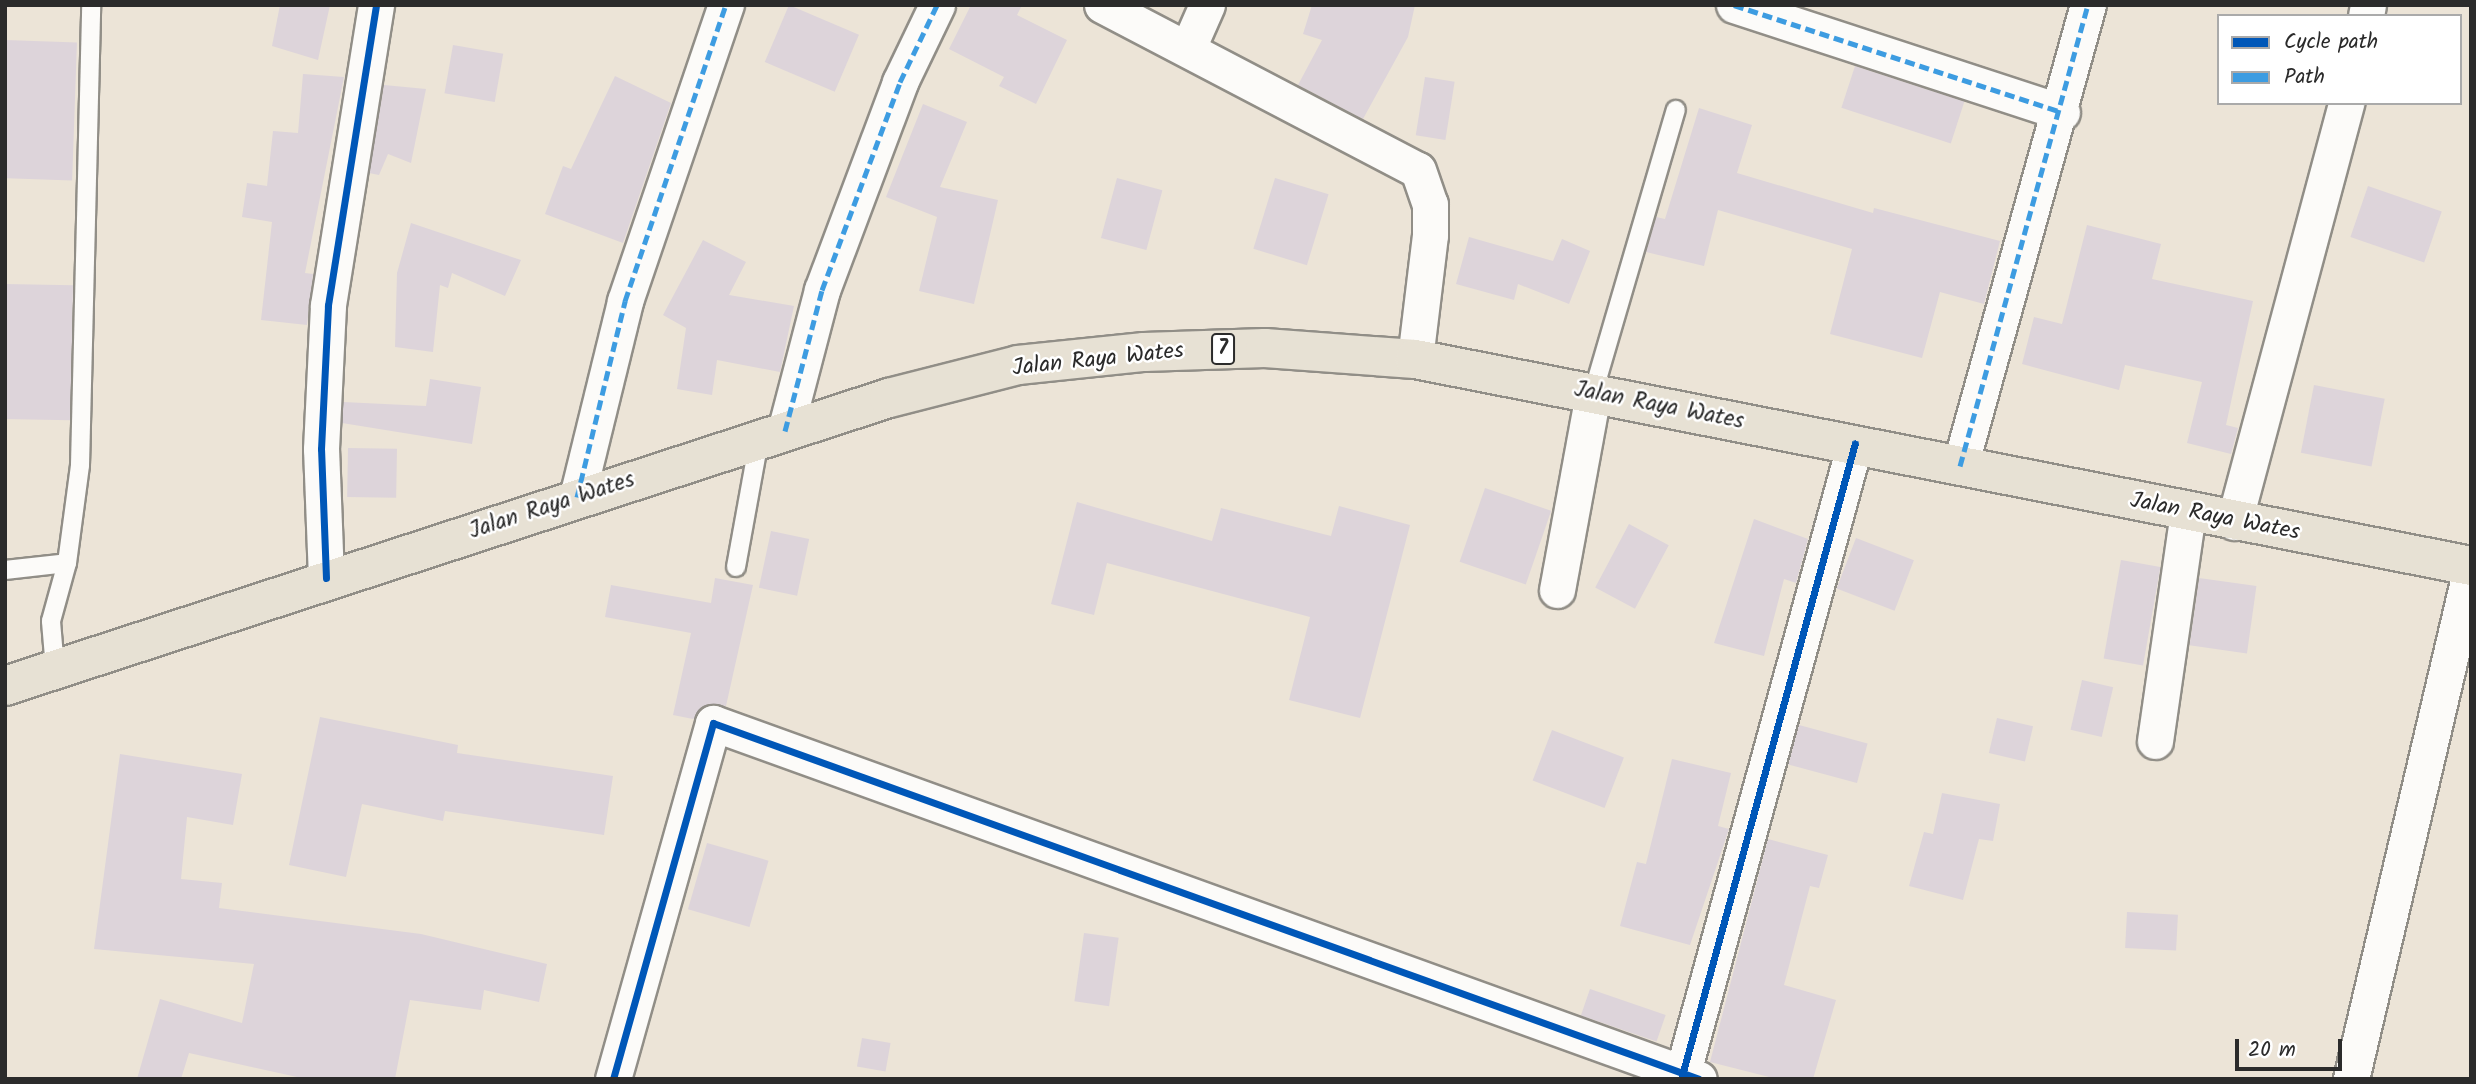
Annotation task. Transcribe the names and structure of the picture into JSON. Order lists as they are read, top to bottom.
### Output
{
  "streets": {
    "highway": ["7", "Jalan Raya Wates"]
  },
  "legend": ["Cycle path", "Path"],
  "scale_bar": "20 m"
}
